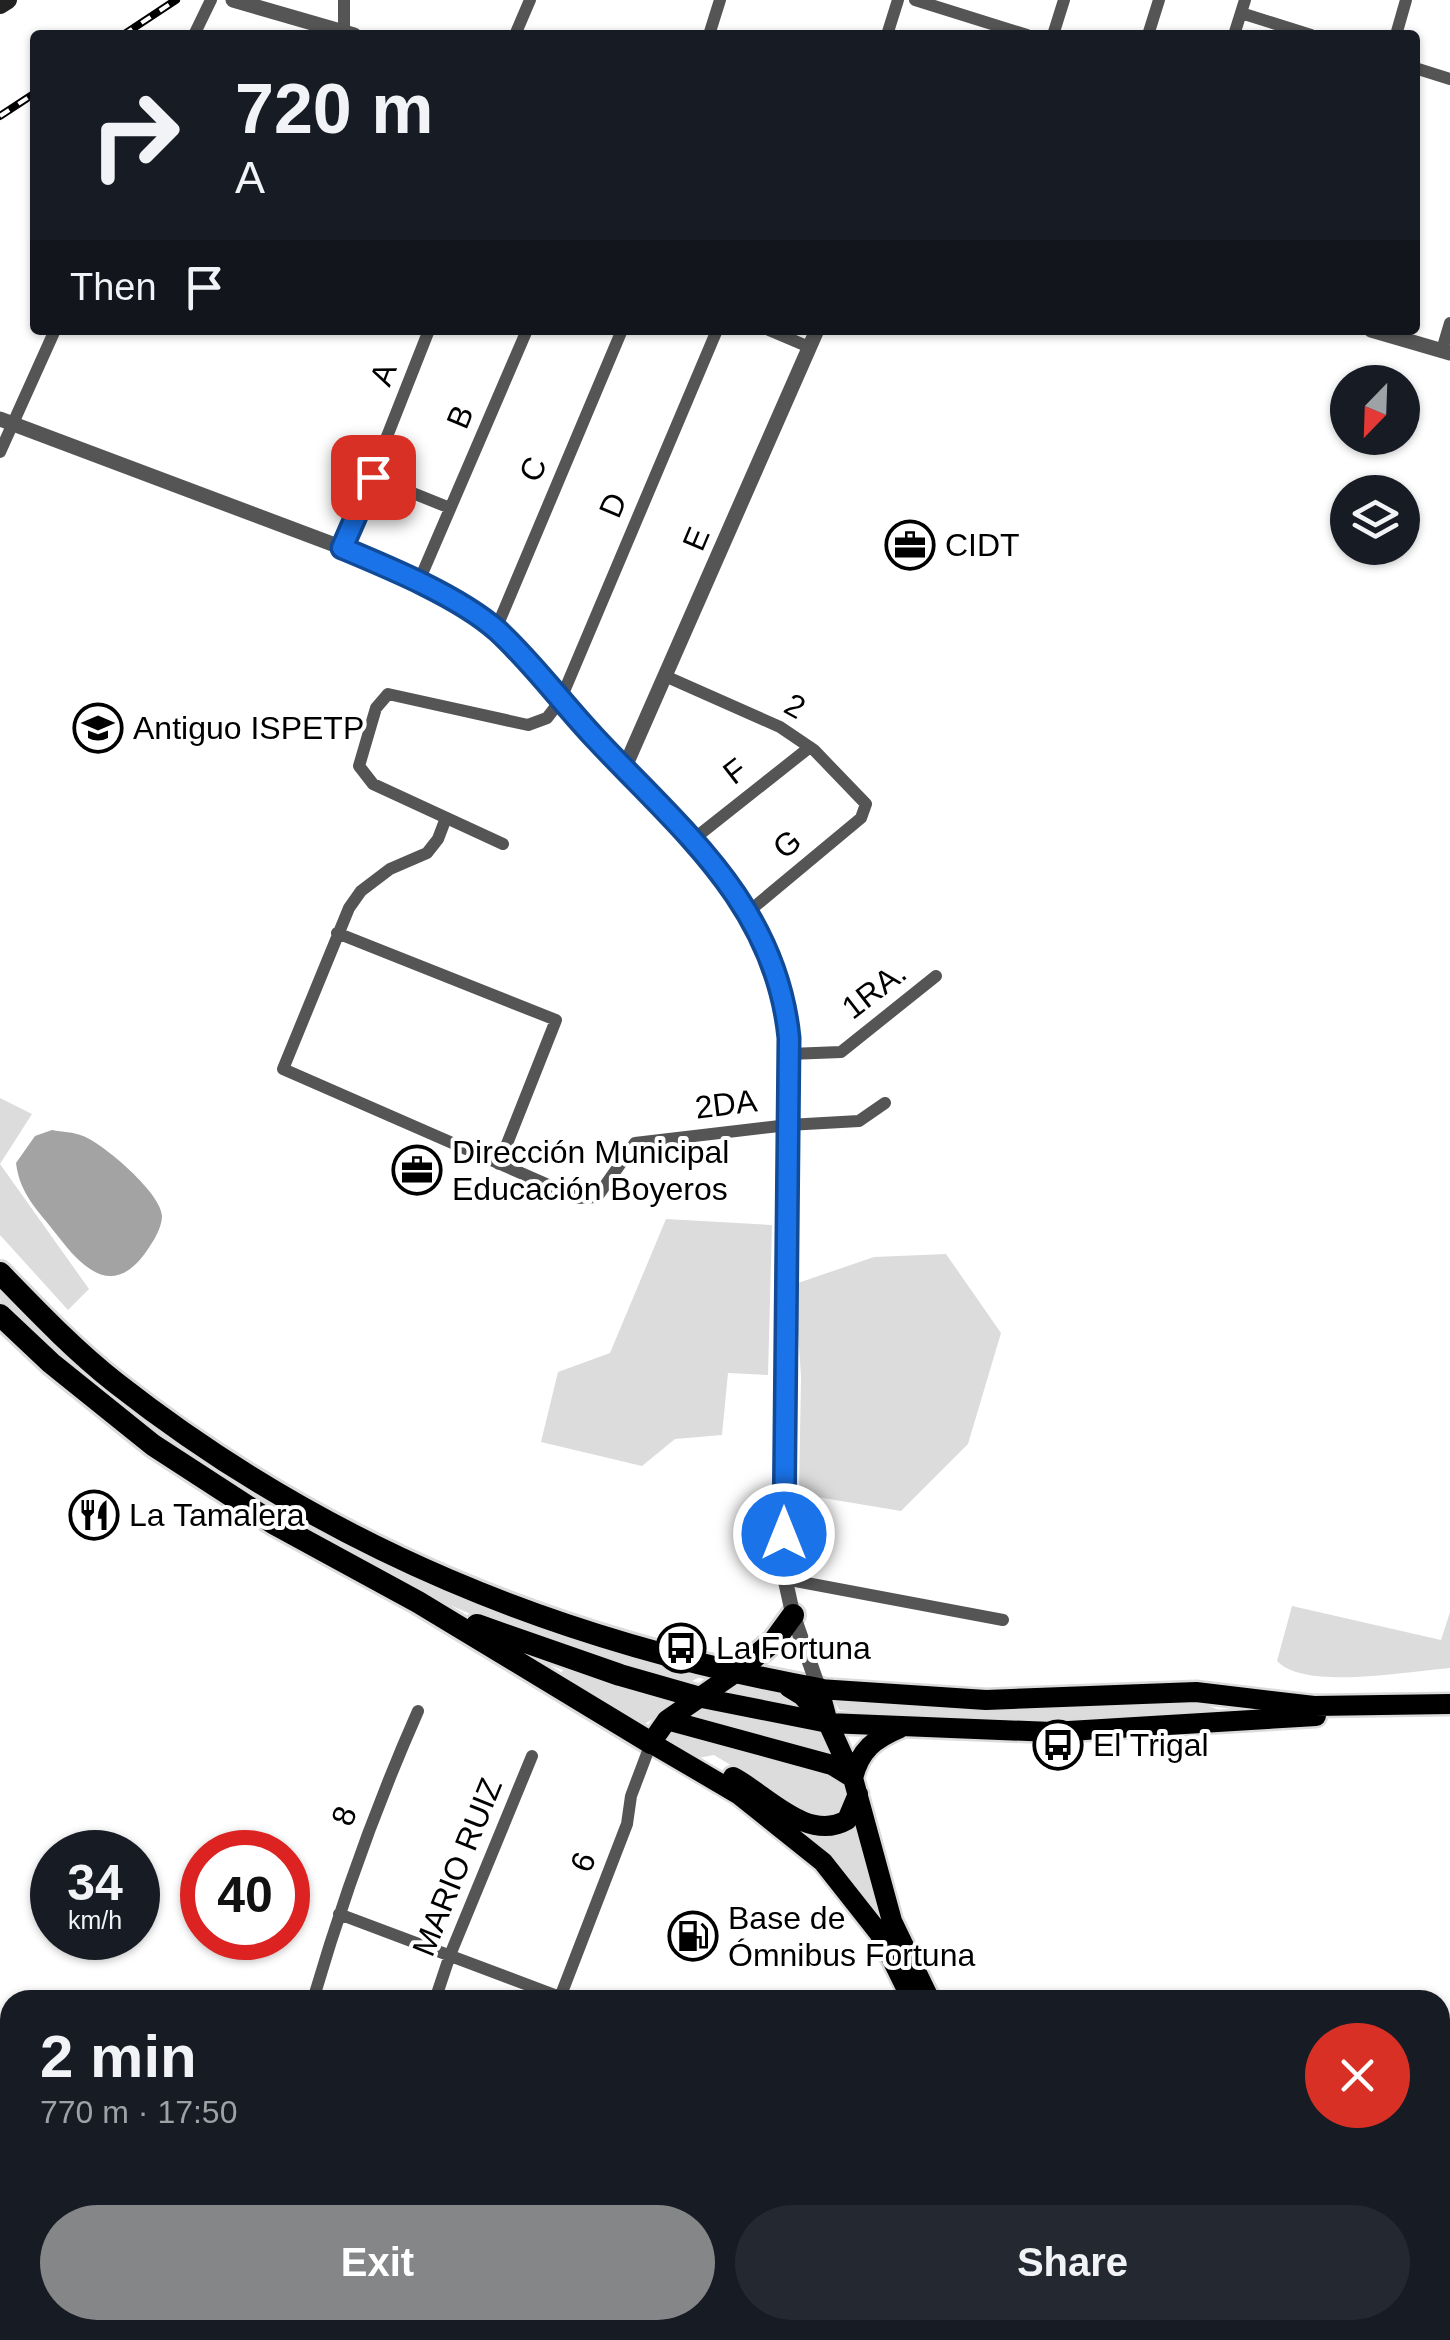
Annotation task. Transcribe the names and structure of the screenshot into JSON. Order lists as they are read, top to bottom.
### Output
{
  "streets": {
    "street": [
      "A",
      "B",
      "C",
      "D",
      "E",
      "2",
      "F",
      "G",
      "1RA.",
      "2DA",
      "8",
      "6",
      "MARIO RUIZ"
    ]
  },
  "crossings": [
    ["E", "2"],
    ["2", "F"],
    ["2", "G"]
  ],
  "places": {
    "office": ["CIDT", "Dirección Municipal Educación Boyeros"],
    "school or university": ["Antiguo ISPETP"],
    "restaurant": ["La Tamalera"],
    "bus stop": ["La Fortuna", "El Trigal"],
    "fuel station": ["Base de Ómnibus Fortuna"]
  },
  "north": "bottom left",
  "page": {
    "turn": ["720 m", "A"],
    "then": "Then",
    "speed": "34 km/h",
    "limit": "40",
    "heading": ["2 min", "770 m · 17:50"],
    "buttons": ["Exit", "Share"]
  }
}
